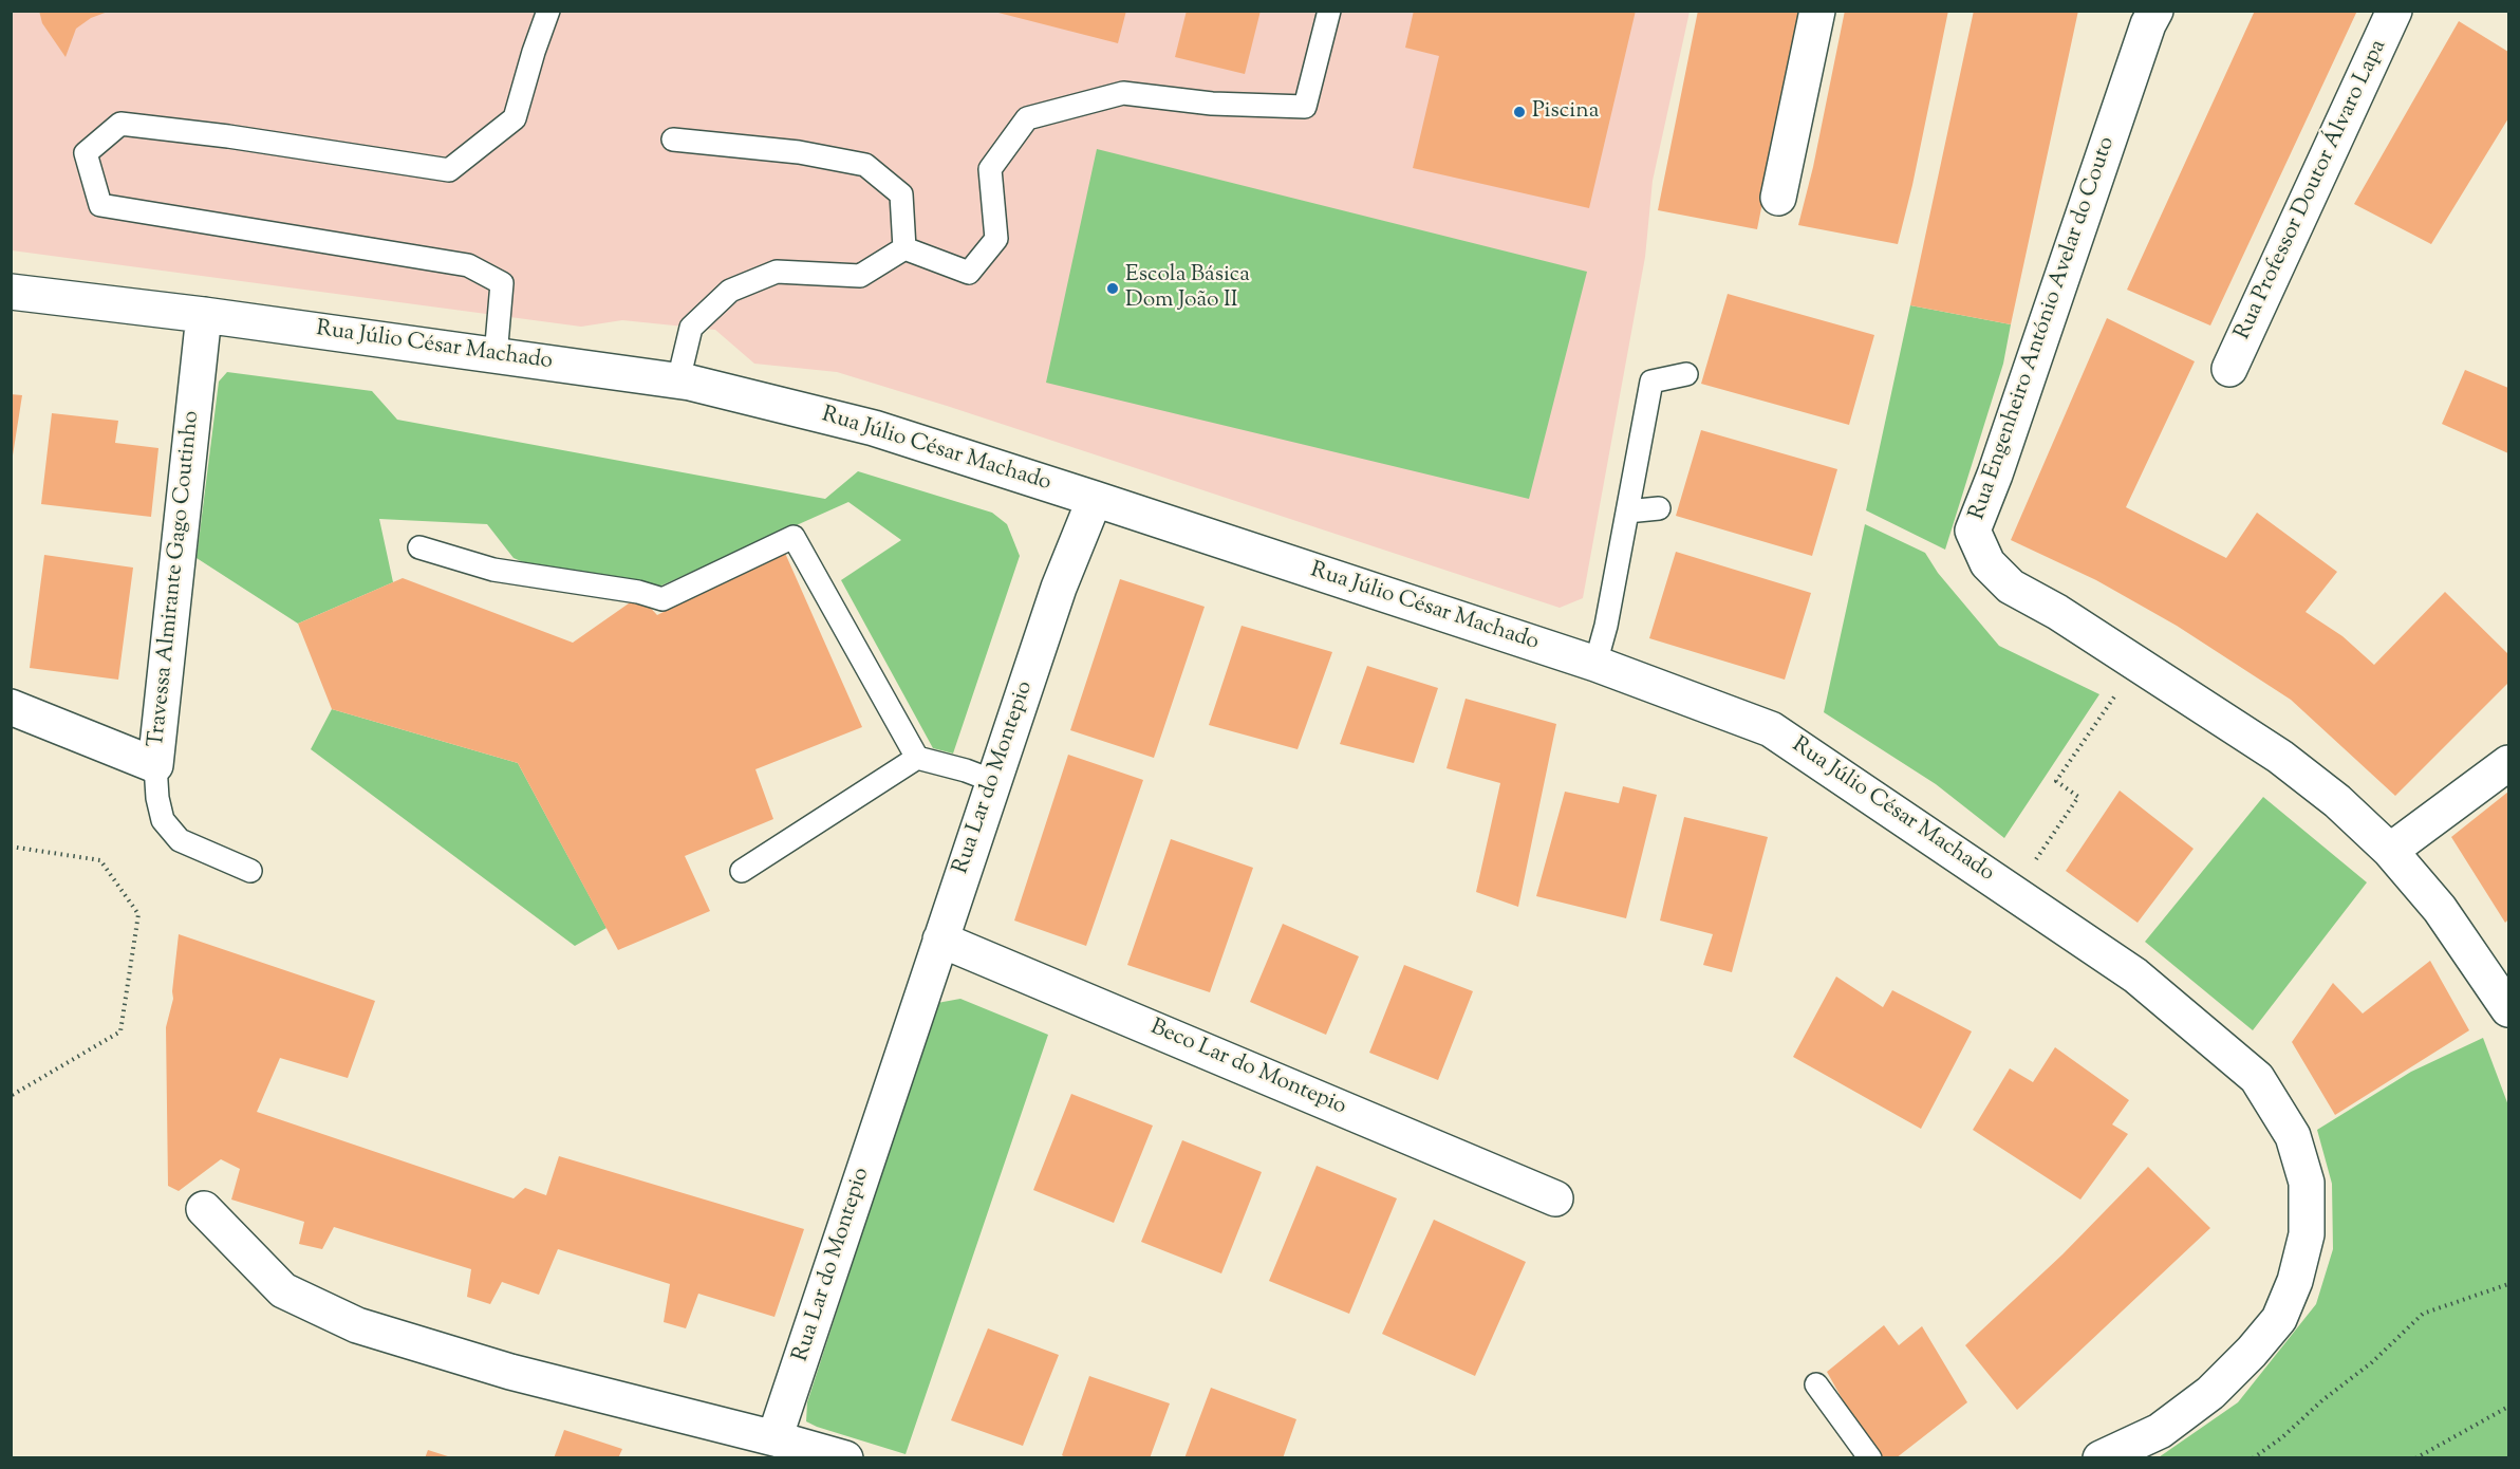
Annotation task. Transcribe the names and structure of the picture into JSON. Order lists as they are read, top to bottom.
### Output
{
  "streets": {
    "street": [
      "Rua Professor Doutor Álvaro Lapa",
      "Rua Engenheiro António Avelar do Couto",
      "Rua Júlio César Machado",
      "Travessa Almirante Gago Coutinho",
      "Rua Lar do Montepio",
      "Beco Lar do Montepio"
    ]
  },
  "crossings": [
    ["Rua Júlio César Machado", "Travessa Almirante Gago Coutinho"],
    ["Rua Júlio César Machado", "Rua Lar do Montepio"],
    ["Rua Lar do Montepio", "Beco Lar do Montepio"]
  ],
  "places": ["Piscina", "Escola Básica Dom João II"]
}
